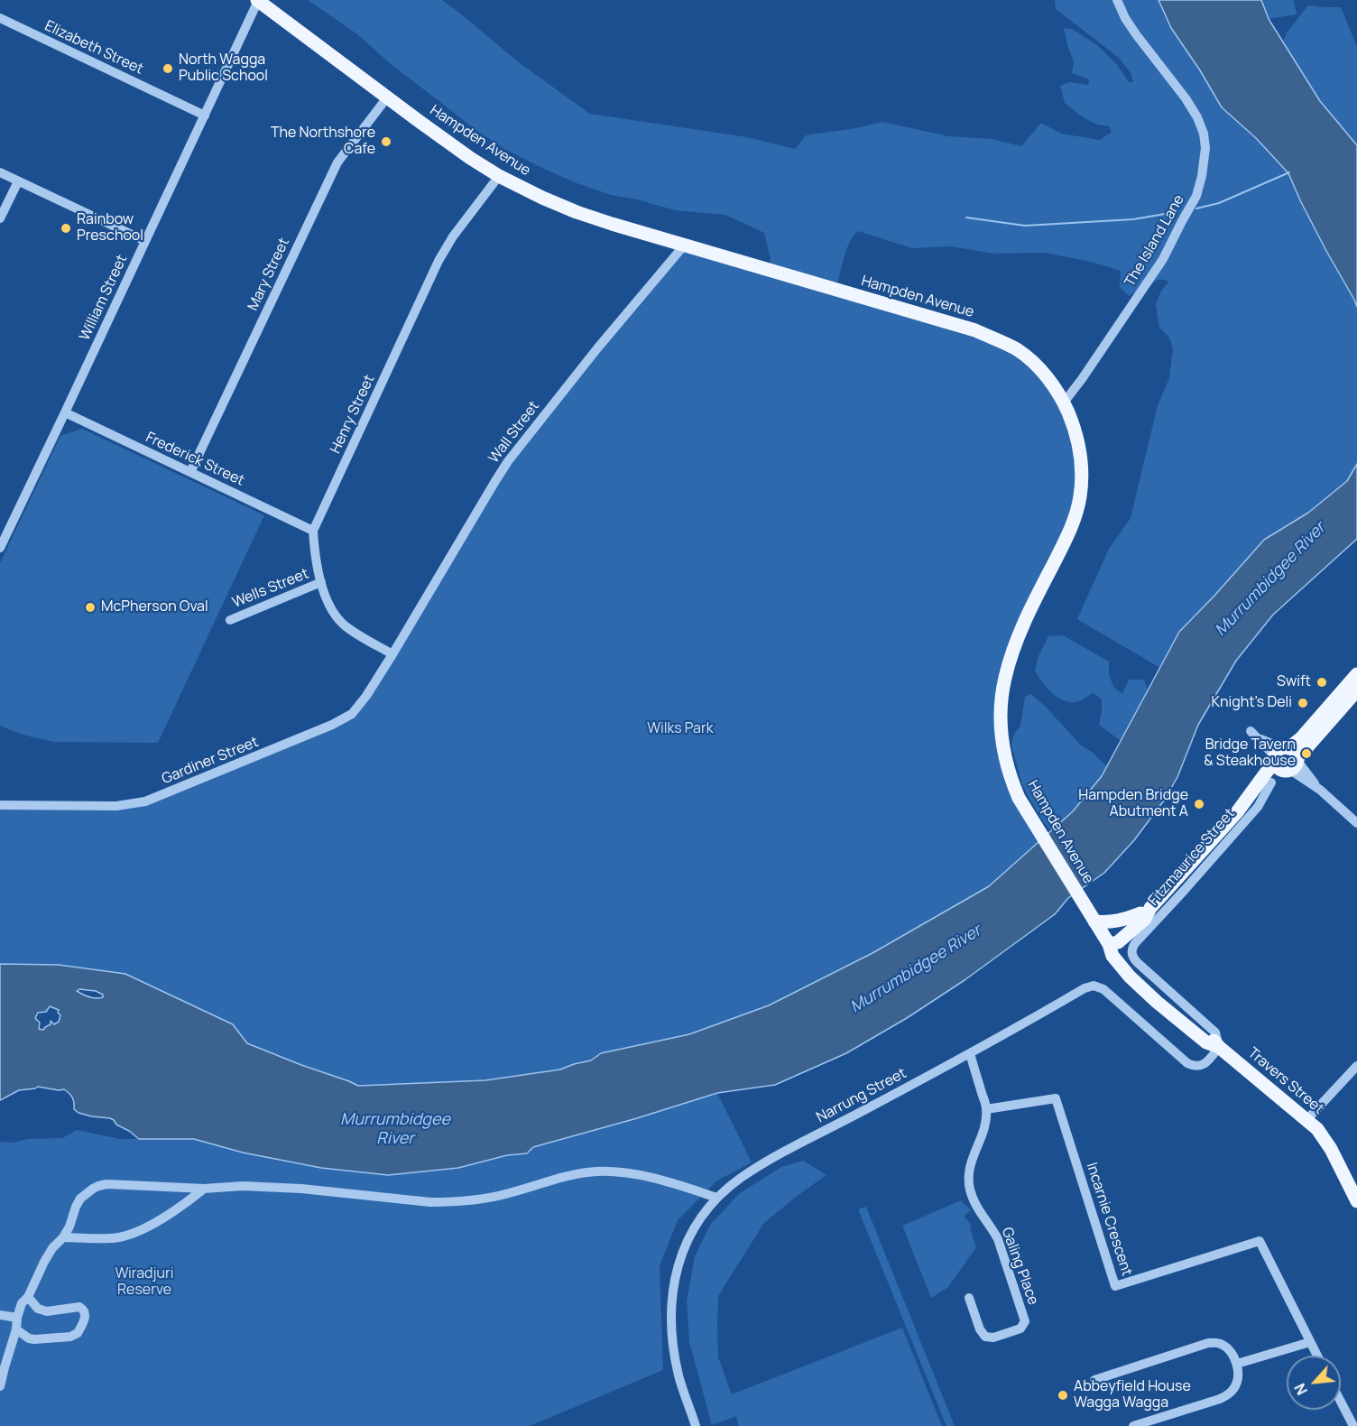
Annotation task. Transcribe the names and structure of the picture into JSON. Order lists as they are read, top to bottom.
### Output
{
  "streets": {
    "main road": ["Hampden Avenue", "Fitzmaurice Street", "Travers Street"],
    "street": [
      "Elizabeth Street",
      "The Island Lane",
      "Mary Street",
      "William Street",
      "Henry Street",
      "Wall Street",
      "Frederick Street",
      "Wells Street",
      "Gardiner Street",
      "Narrung Street",
      "Incarnie Crescent",
      "Galing Place"
    ]
  },
  "crossings": [
    ["Elizabeth Street", "William Street"],
    ["Hampden Avenue", "The Island Lane"],
    ["Hampden Avenue", "Mary Street"],
    ["Hampden Avenue", "William Street"],
    ["Hampden Avenue", "Henry Street"],
    ["Hampden Avenue", "Wall Street"],
    ["Hampden Avenue", "Travers Street"],
    ["Mary Street", "Frederick Street"],
    ["William Street", "Frederick Street"],
    ["Henry Street", "Frederick Street"],
    ["Wall Street", "Gardiner Street"],
    ["Fitzmaurice Street", "Travers Street"],
    ["Travers Street", "Narrung Street"],
    ["Incarnie Crescent", "Galing Place"]
  ],
  "water": ["Murrumbidgee River"],
  "parks": ["Wilks Park", "Wiradjuri Reserve"],
  "places": [
    "North Wagga Public School",
    "The Northshore Cafe",
    "Rainbow Preschool",
    "McPherson Oval",
    "Swift",
    "Knight's Deli",
    "Bridge Tavern & Steakhouse",
    "Hampden Bridge Abutment A",
    "Abbeyfield House Wagga Wagga"
  ],
  "north": "bottom left"
}
